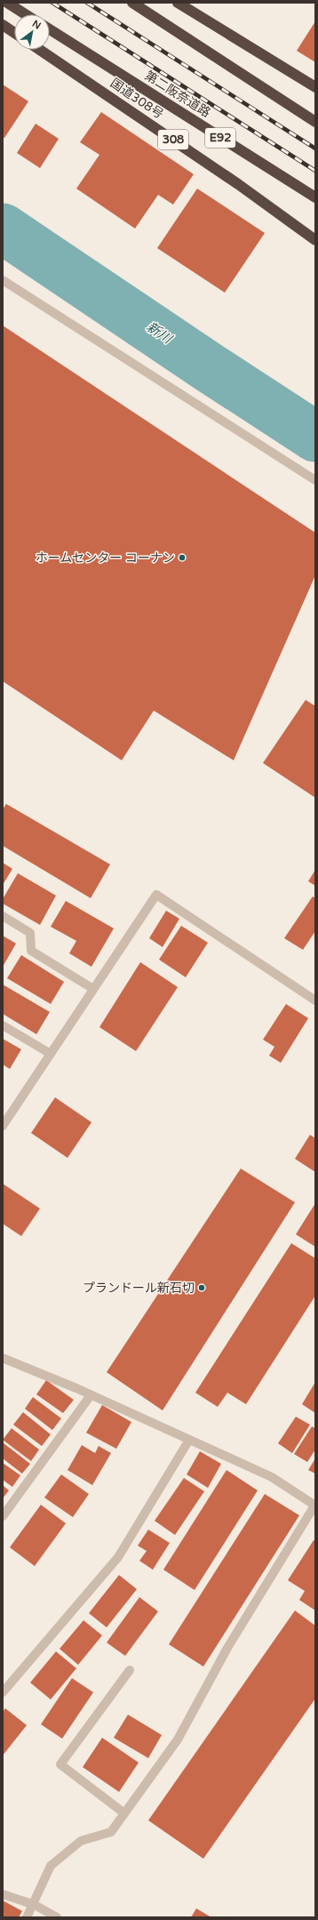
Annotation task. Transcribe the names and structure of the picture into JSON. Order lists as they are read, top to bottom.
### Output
{
  "streets": {
    "highway": [
      "第二阪奈道路",
      "国道308号",
      "E92",
      "308"
    ]
  },
  "water": ["新川"],
  "places": ["ホームセンター コーナン", "プランドール新石切"],
  "north": "top right"
}
